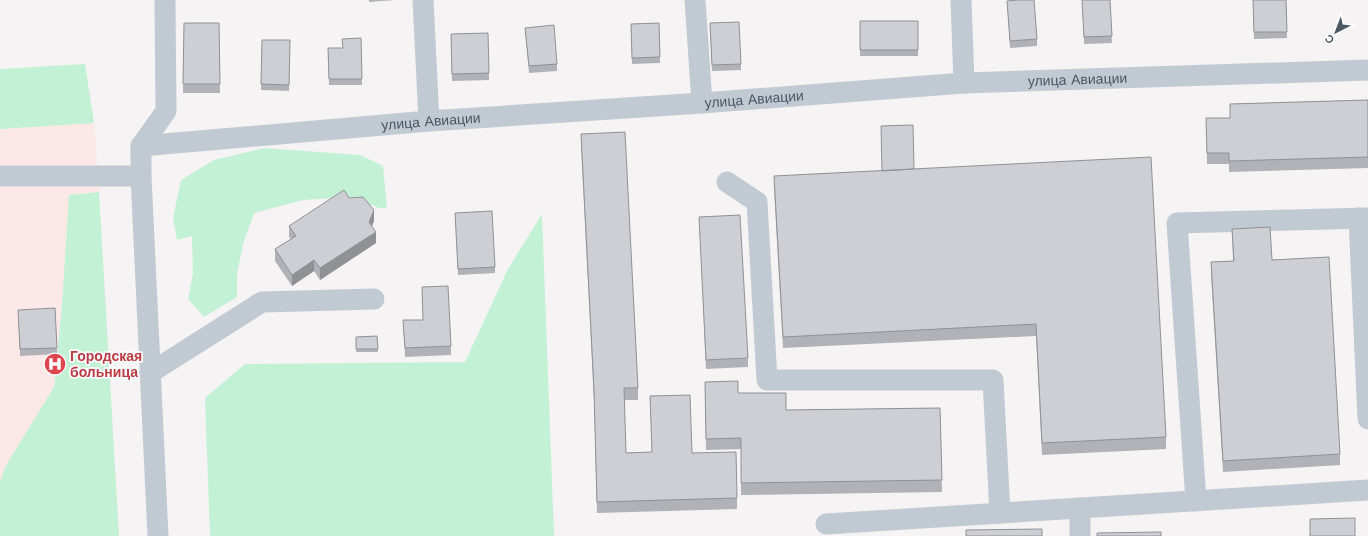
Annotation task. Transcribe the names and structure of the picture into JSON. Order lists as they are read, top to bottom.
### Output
{
  "streets": {
    "street": ["улица Авиации"]
  },
  "places": {
    "hospital": ["Городская больница"]
  },
  "north": "bottom left"
}
